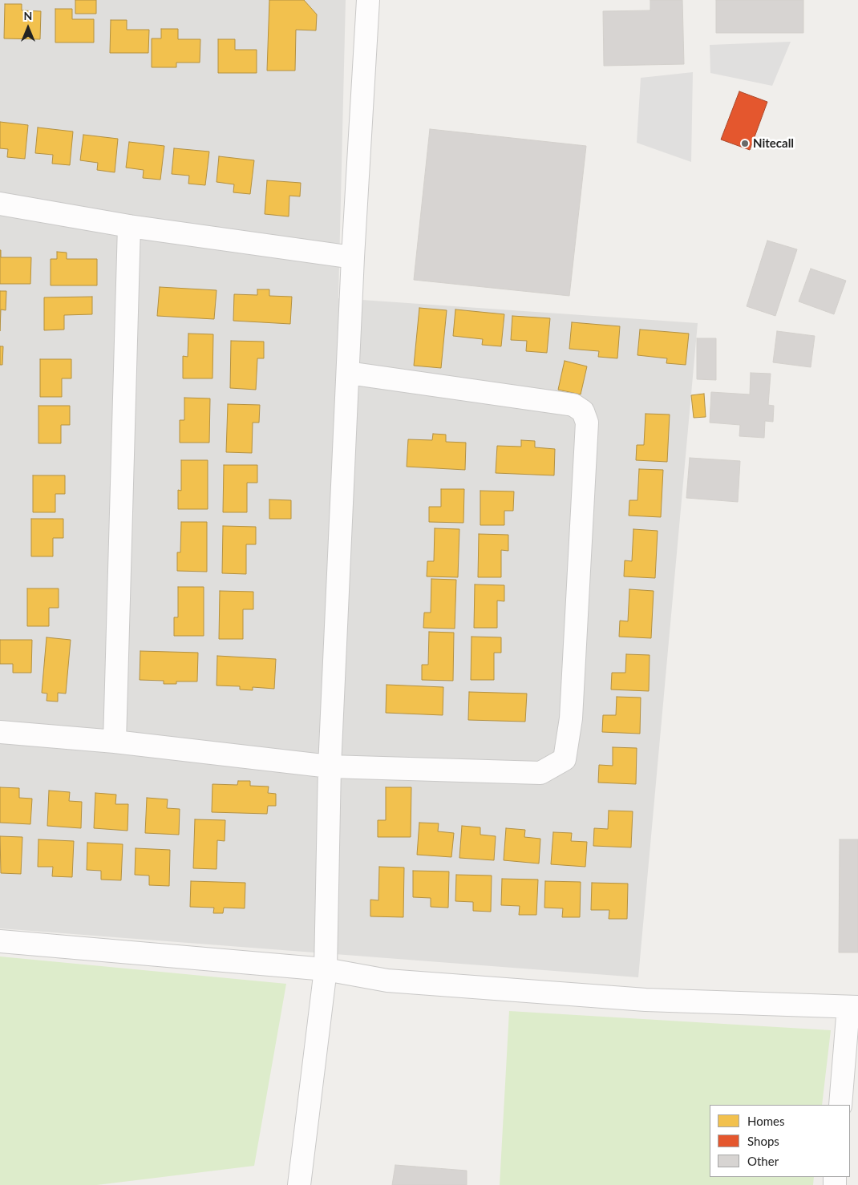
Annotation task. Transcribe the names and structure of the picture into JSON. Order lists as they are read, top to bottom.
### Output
{
  "places": ["Nitecall"],
  "legend": ["Homes", "Shops", "Other"],
  "north": "top"
}
